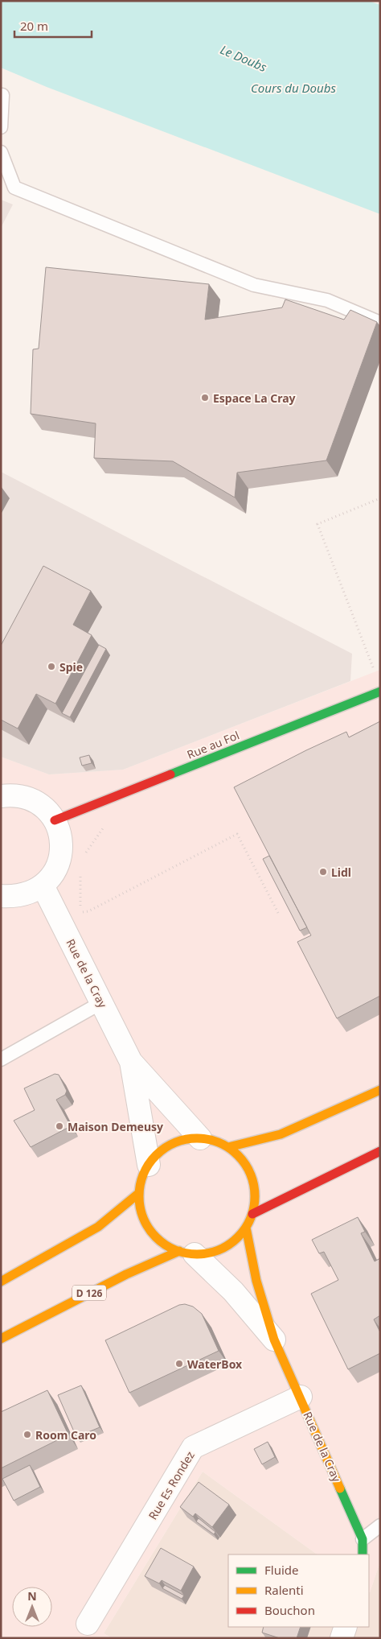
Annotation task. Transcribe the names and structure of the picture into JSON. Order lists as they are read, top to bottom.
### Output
{
  "streets": {
    "main road": ["Rue au Fol", "Rue de la Cray", "D 126"],
    "street": ["Rue Es Rondez"]
  },
  "crossings": [
    ["Rue de la Cray", "D 126"],
    ["Rue de la Cray", "Rue Es Rondez"]
  ],
  "water": ["Le Doubs", "Cours du Doubs"],
  "places": [
    "Espace La Cray",
    "Spie",
    "Lidl",
    "Maison Demeusy",
    "WaterBox",
    "Room Caro"
  ],
  "legend": ["Fluide", "Ralenti", "Bouchon"],
  "scale_bar": "20 m",
  "north": "top"
}
